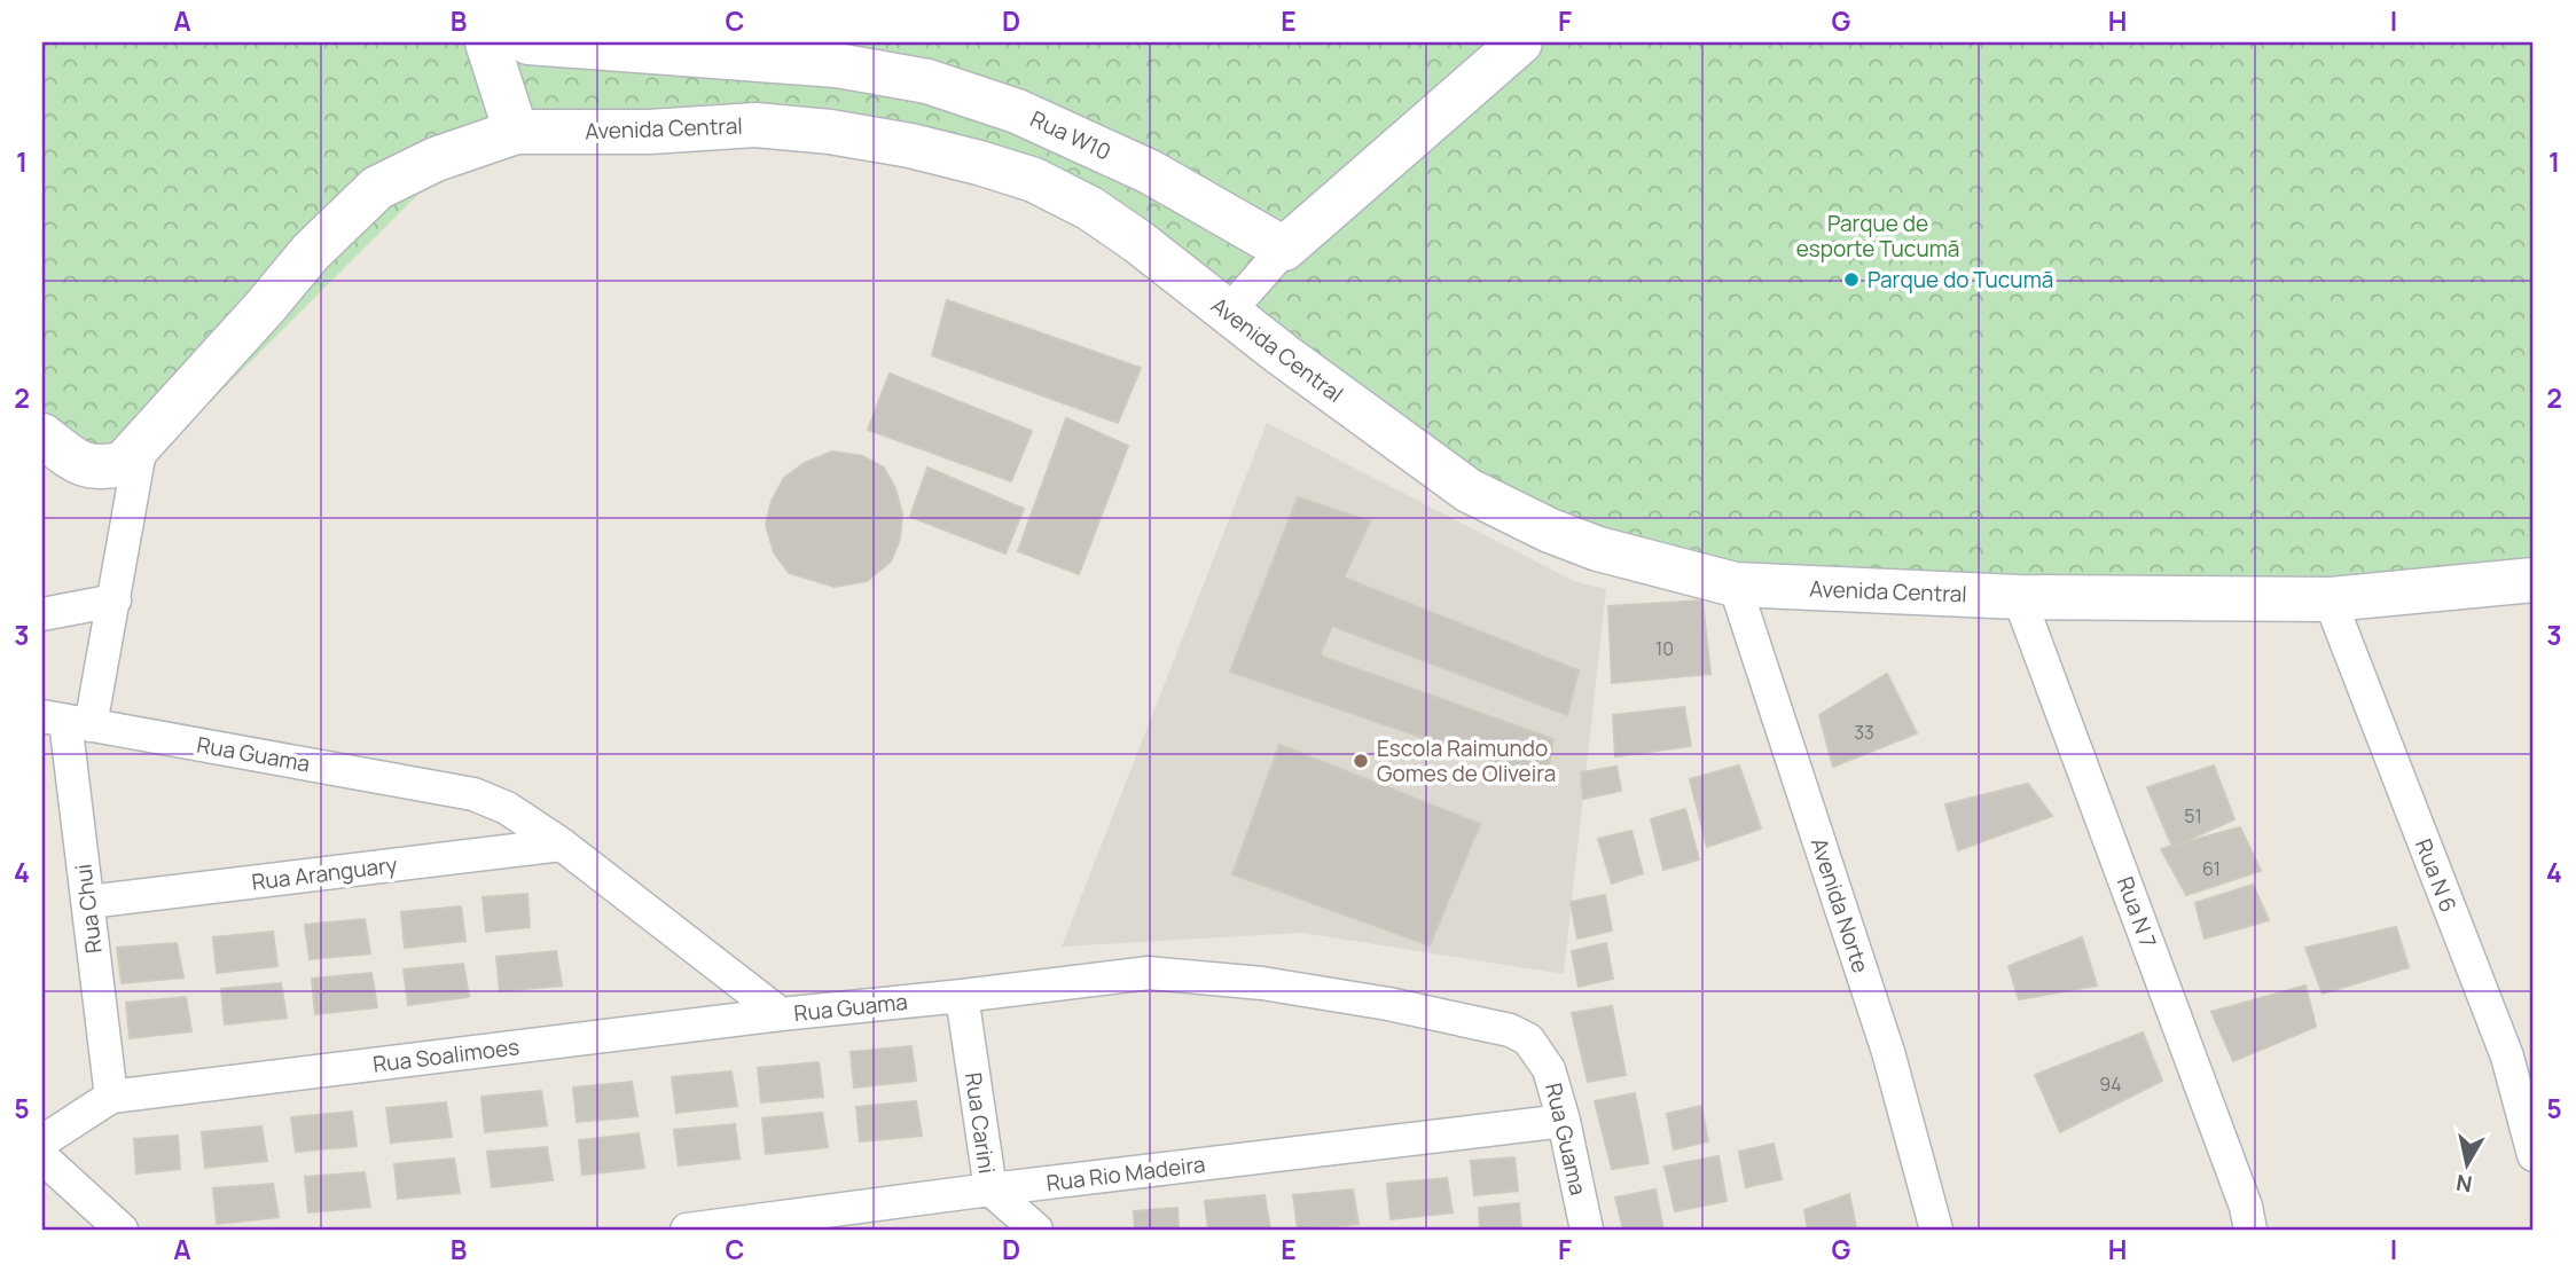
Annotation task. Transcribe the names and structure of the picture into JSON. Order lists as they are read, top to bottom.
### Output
{
  "streets": {
    "street": [
      "Avenida Central",
      "Rua W10",
      "Rua Guama",
      "Rua Aranguary",
      "Rua N 6",
      "Avenida Norte",
      "Rua Chui",
      "Rua N 7",
      "Rua Soalimoes",
      "Rua Carini",
      "Rua Rio Madeira"
    ]
  },
  "crossings": [
    ["Avenida Central", "Rua N 6"],
    ["Avenida Central", "Avenida Norte"],
    ["Avenida Central", "Rua Chui"],
    ["Avenida Central", "Rua N 7"],
    ["Rua Guama", "Rua Aranguary"],
    ["Rua Guama", "Rua Chui"],
    ["Rua Guama", "Rua Soalimoes"],
    ["Rua Guama", "Rua Carini"],
    ["Rua Guama", "Rua Rio Madeira"],
    ["Rua Aranguary", "Rua Chui"],
    ["Rua Chui", "Rua Soalimoes"],
    ["Rua Carini", "Rua Rio Madeira"]
  ],
  "parks": ["Parque de esporte Tucumã"],
  "places": ["Parque do Tucumã", "Escola Raimundo Gomes de Oliveira"],
  "house_numbers": [
    "10",
    "33",
    "51",
    "61",
    "94"
  ],
  "north": "bottom",
  "grid": {
    "columns": [
      "A",
      "B",
      "C",
      "D",
      "E",
      "F",
      "G",
      "H",
      "I"
    ],
    "rows": [
      "1",
      "2",
      "3",
      "4",
      "5"
    ]
  }
}
